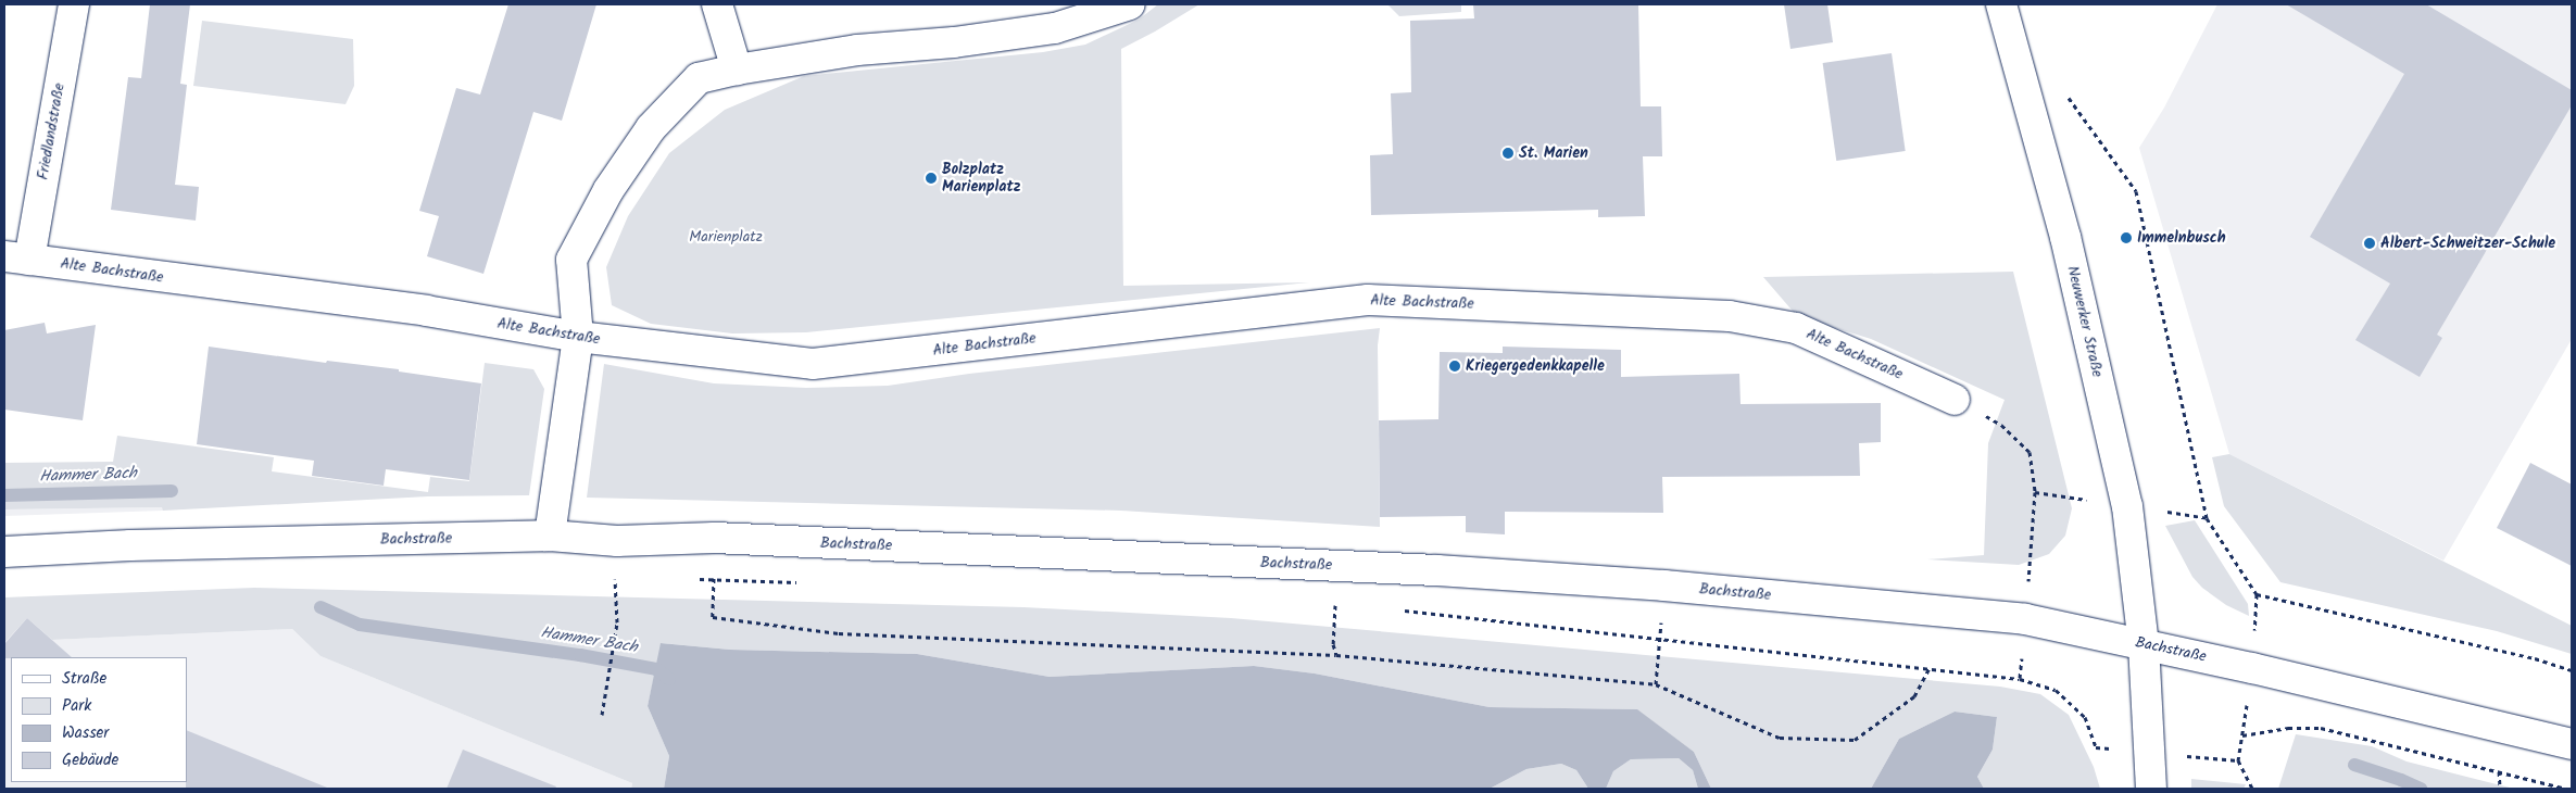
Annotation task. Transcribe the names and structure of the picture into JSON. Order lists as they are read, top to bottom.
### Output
{
  "streets": {
    "street": [
      "Friedlandstraße",
      "Alte Bachstraße",
      "Neuwerker Straße",
      "Bachstraße"
    ]
  },
  "crossings": [
    ["Friedlandstraße", "Alte Bachstraße"],
    ["Neuwerker Straße", "Bachstraße"]
  ],
  "water": ["Hammer Bach"],
  "parks": ["Marienplatz"],
  "places": [
    "St. Marien",
    "Bolzplatz Marienplatz",
    "Immelnbusch",
    "Albert-Schweitzer-Schule",
    "Kriegergedenkkapelle"
  ],
  "legend": [
    "Straße",
    "Park",
    "Wasser",
    "Gebäude"
  ]
}
